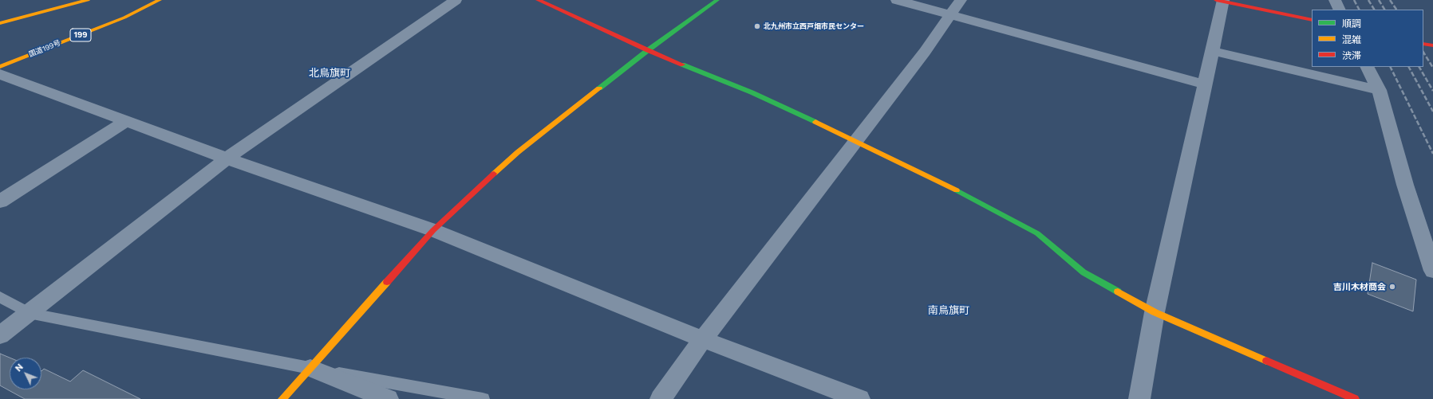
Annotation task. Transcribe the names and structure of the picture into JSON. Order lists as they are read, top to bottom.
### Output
{
  "streets": {
    "main road": ["199", "国道199号"]
  },
  "districts": ["北鳥旗町", "南鳥旗町"],
  "places": ["北九州市立西戸畑市民センター", "吉川木材商会"],
  "legend": ["順調", "混雑", "渋滞"],
  "north": "top left"
}
